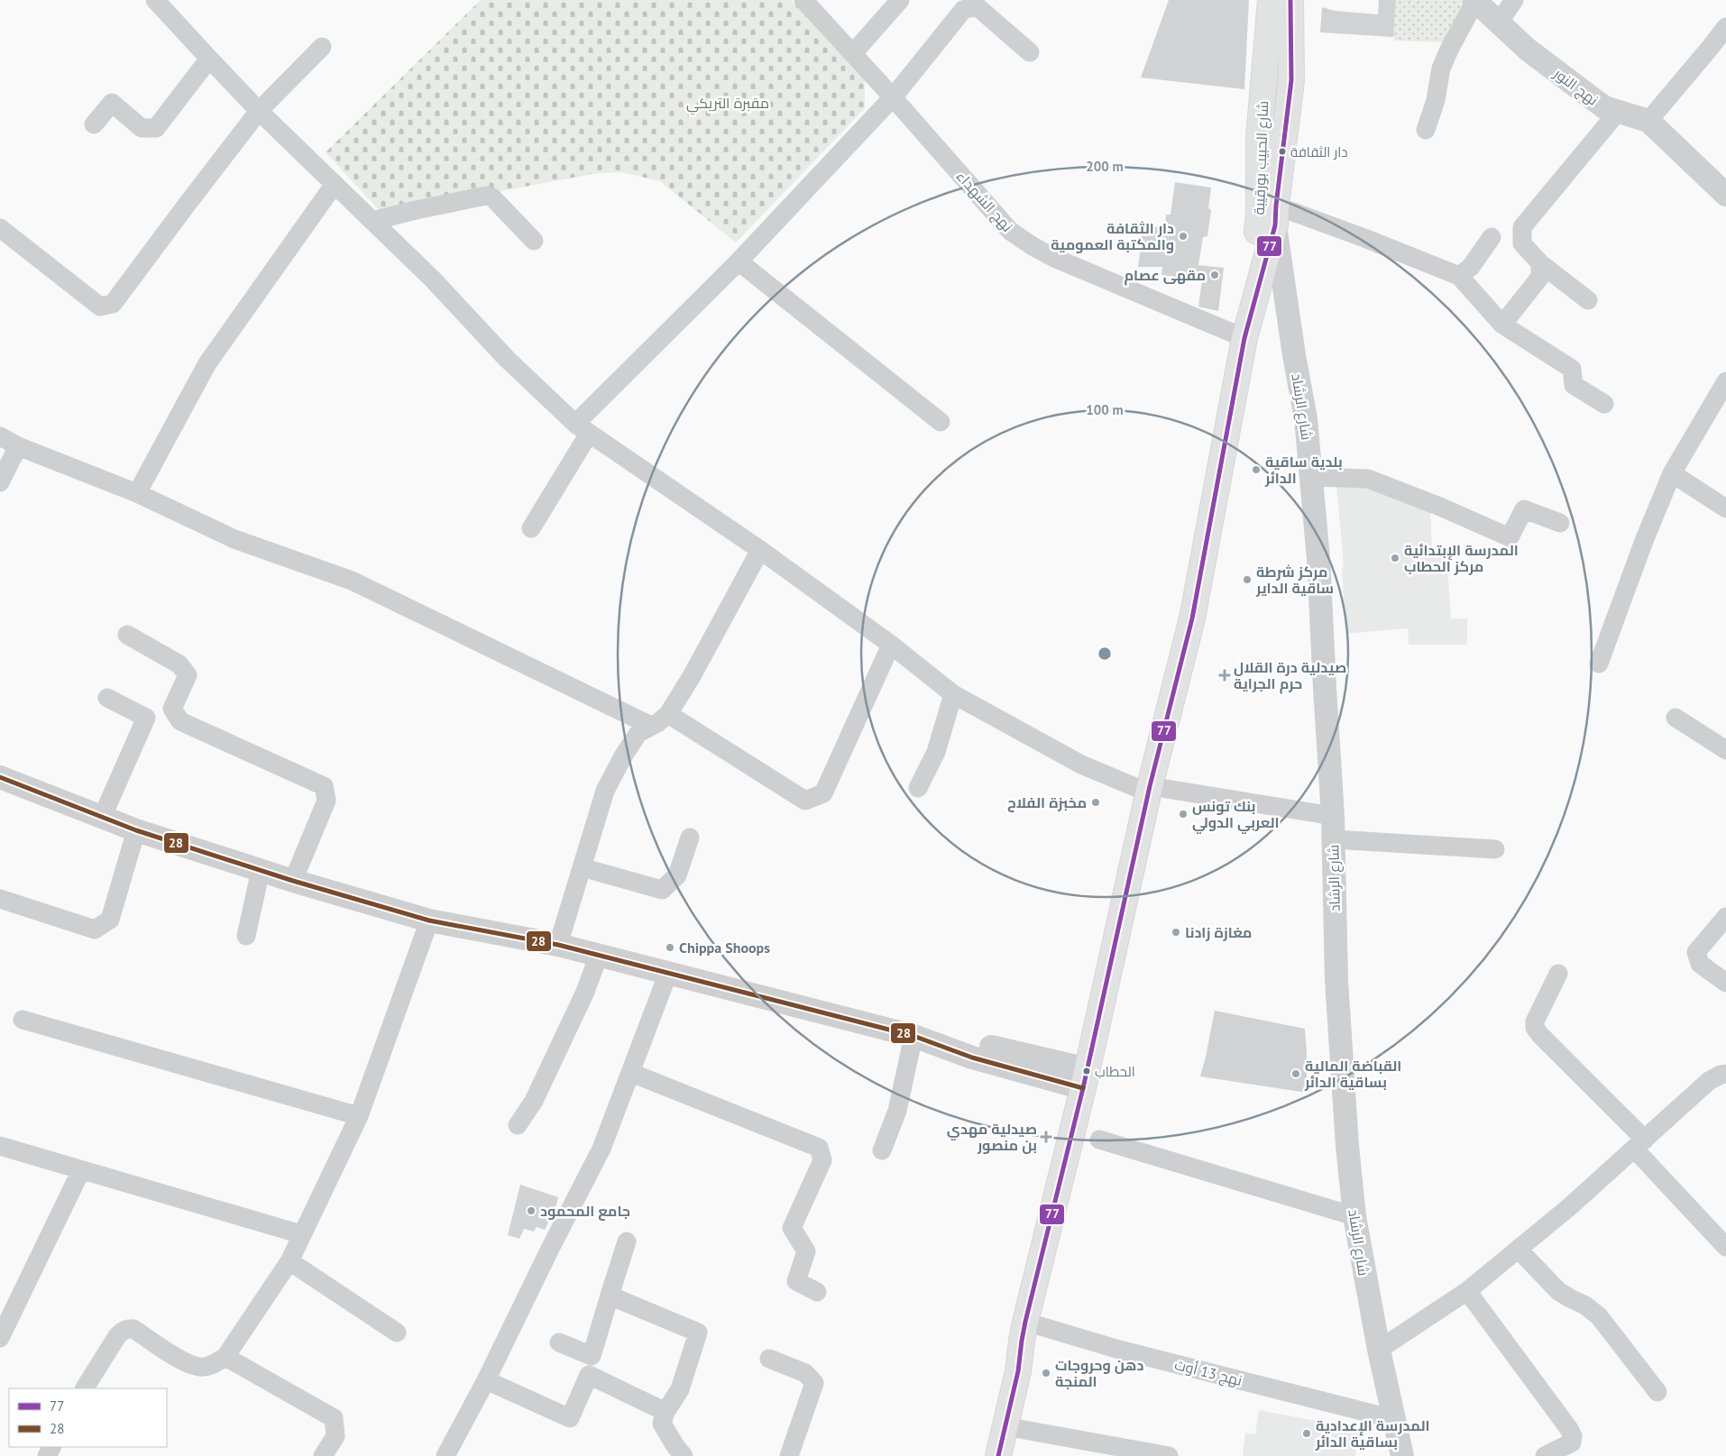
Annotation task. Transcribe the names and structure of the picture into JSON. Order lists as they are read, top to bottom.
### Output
{
  "streets": {
    "main road": ["شارع الحبيب بورقيبة"],
    "street": [
      "نهج النور",
      "نهج الشهداء",
      "شارع الرشاد",
      "نهج 13 أوت"
    ]
  },
  "crossings": [
    ["شارع الحبيب بورقيبة", "نهج الشهداء"],
    ["شارع الحبيب بورقيبة", "شارع الرشاد"],
    ["شارع الحبيب بورقيبة", "نهج 13 أوت"],
    ["شارع الرشاد", "نهج 13 أوت"]
  ],
  "parks": ["مقبرة التريكي"],
  "places": {
    "other": [
      "دار الثقافة",
      "دار الثقافة والمكتبة العمومية",
      "مقهى عصام",
      "بلدية ساقية الدائر",
      "المدرسة الإبتدائية مركز الحطاب",
      "مركز شرطة ساقية الداير",
      "مخبزة الفلاح",
      "بنك تونس العربي الدولي",
      "مغازة زادنا",
      "Chippa Shoops",
      "الحطاب",
      "القباضة المالية بساقية الدائر",
      "جامع المحمود",
      "دهن وحروجات المنجة",
      "المدرسة الإعدادية بساقية الدائر"
    ],
    "health": ["صيدلية درة القلال حرم الجراية", "صيدلية مهدي بن منصور"]
  },
  "lines": ["transit line 77", "transit line 28"],
  "legend": ["77", "28"],
  "rings": ["200 m", "100 m"]
}
